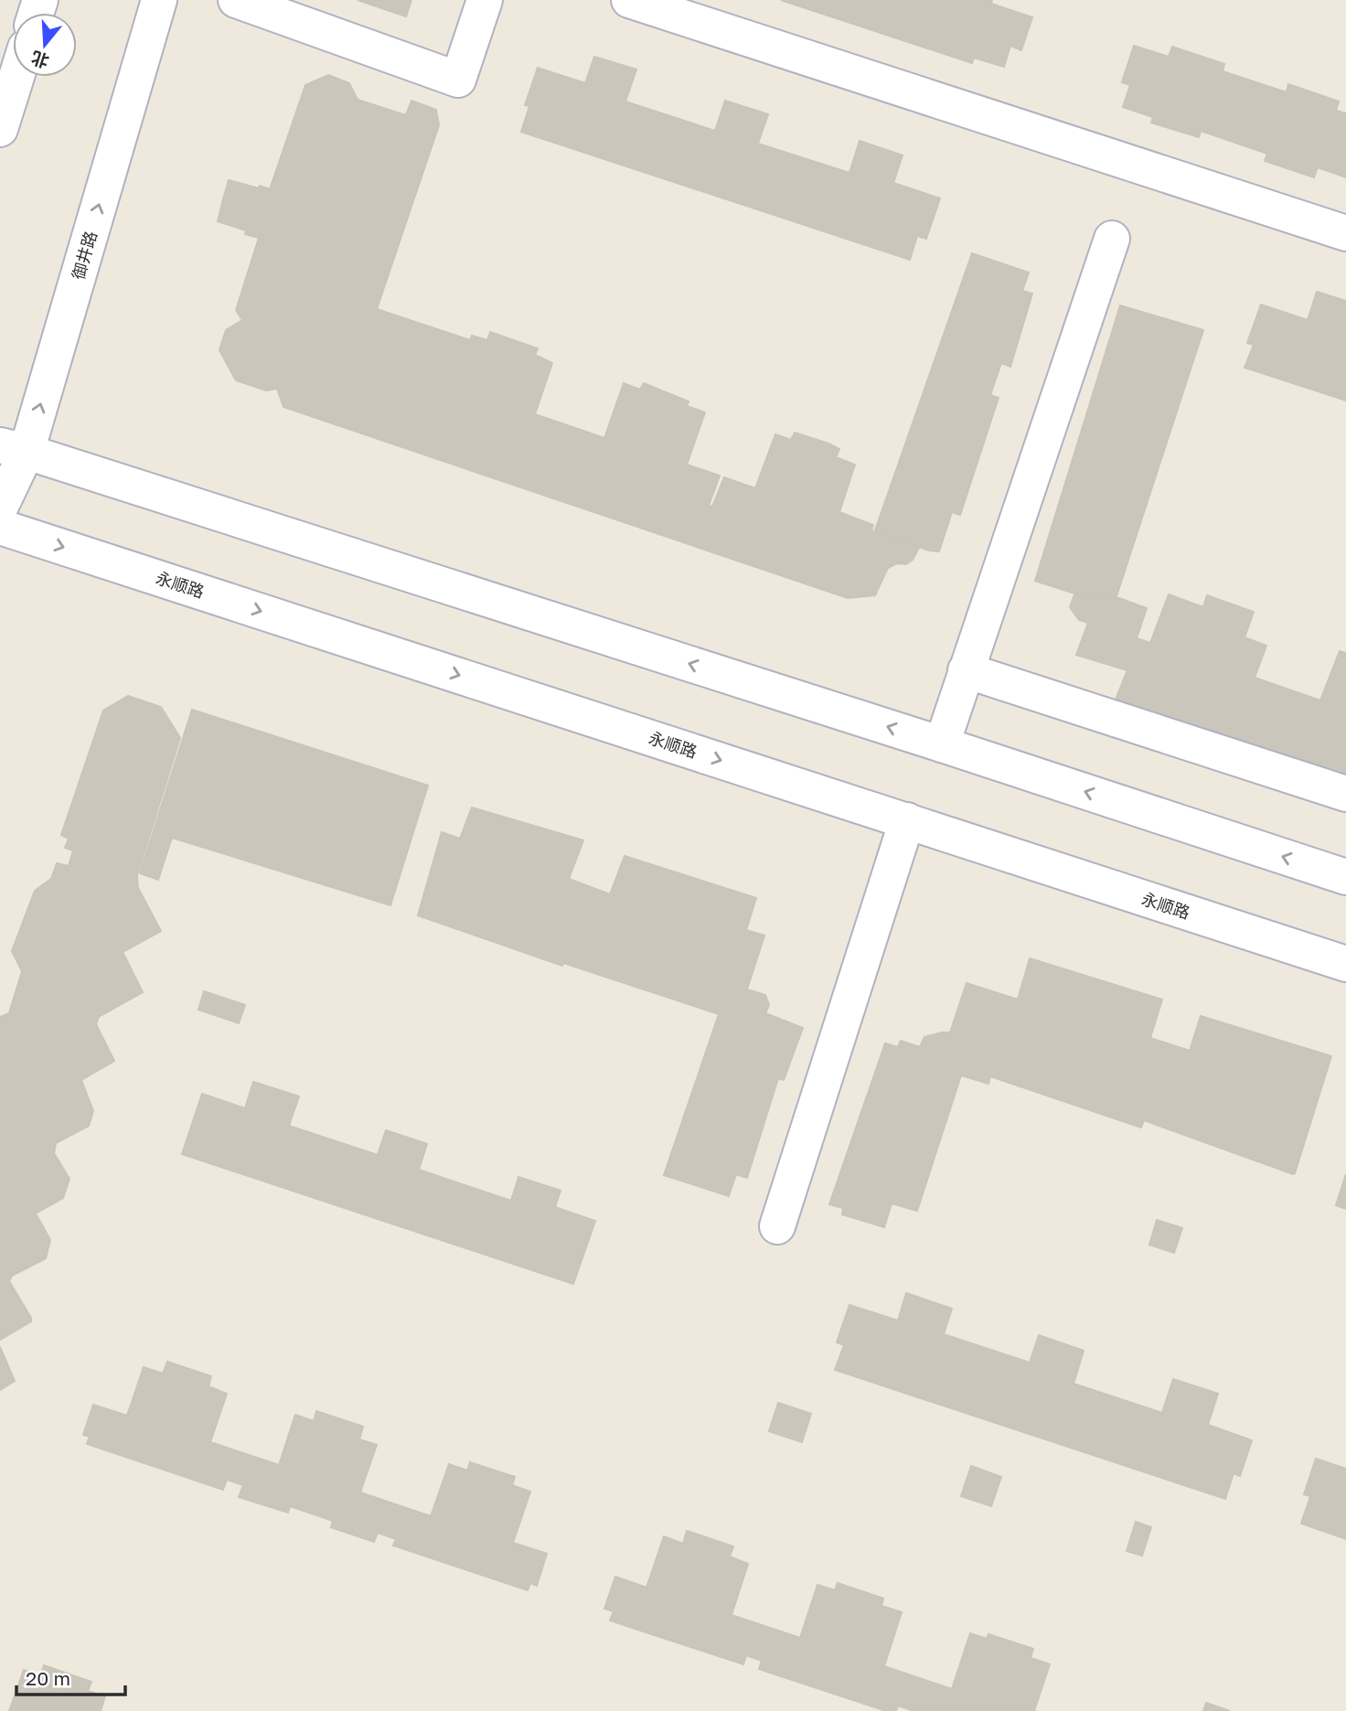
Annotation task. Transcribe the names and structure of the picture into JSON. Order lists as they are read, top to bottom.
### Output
{
  "streets": {
    "street": ["御井路", "永顺路"]
  },
  "one_way": ["御井路"],
  "scale_bar": "20 m",
  "north": "bottom"
}
